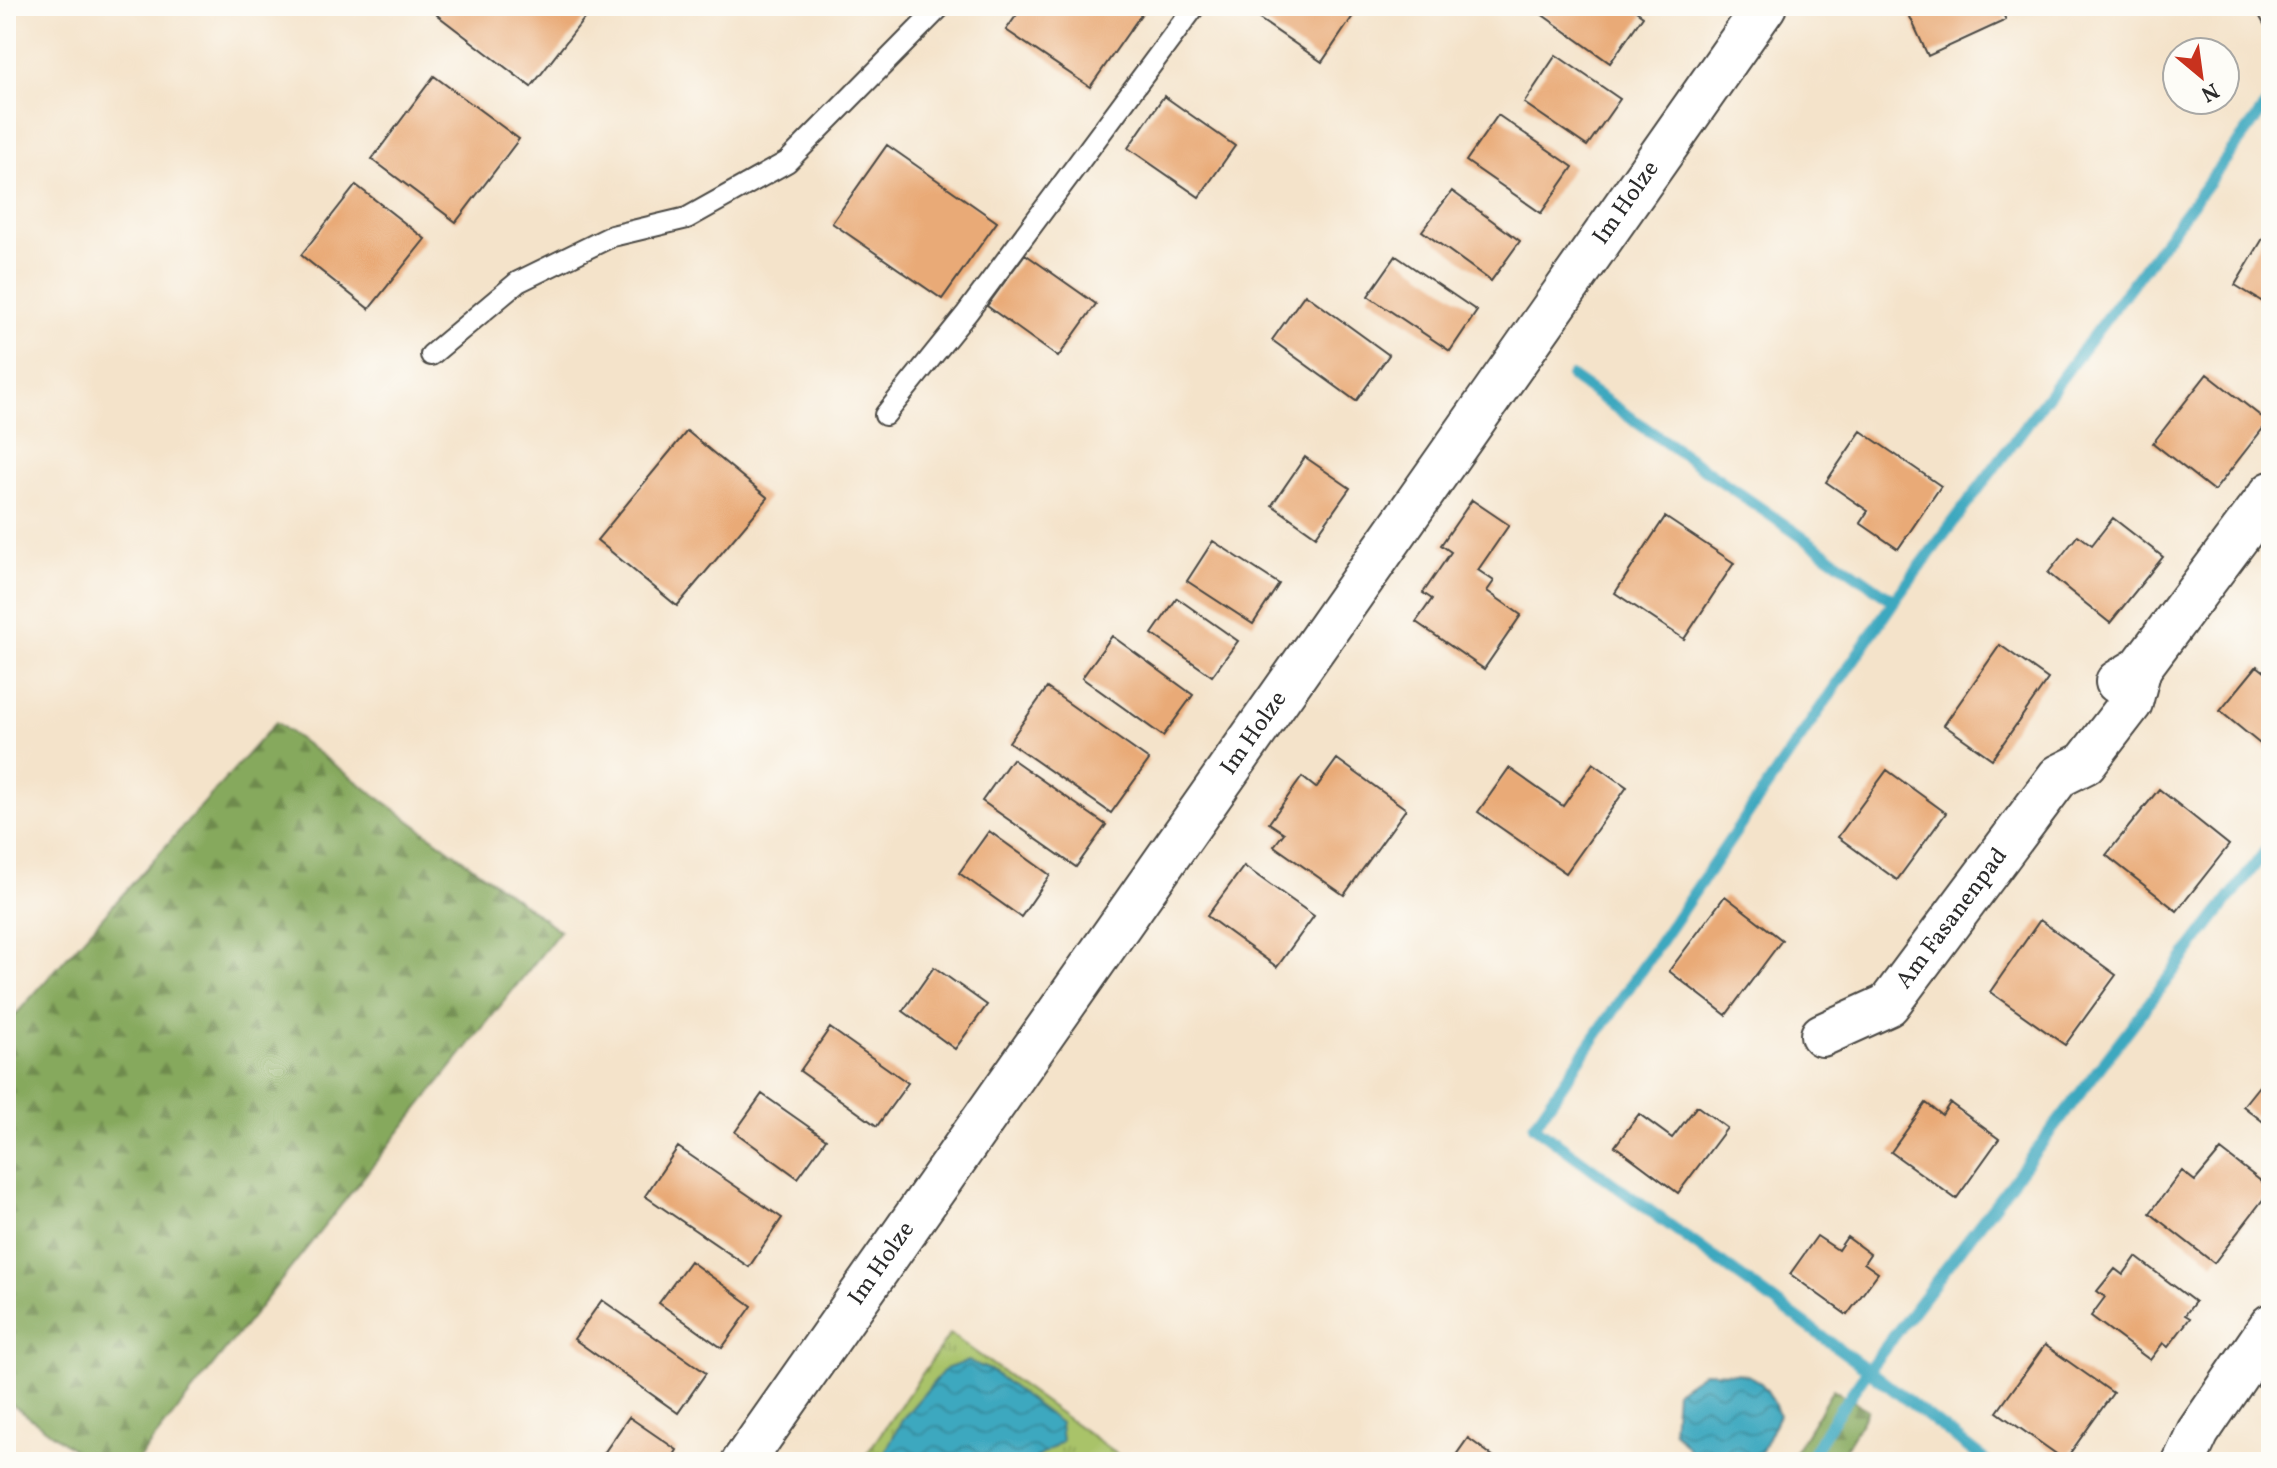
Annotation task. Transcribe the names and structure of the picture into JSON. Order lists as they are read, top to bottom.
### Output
{
  "streets": {
    "street": ["Im Holze", "Am Fasanenpad"]
  },
  "north": "bottom right"
}
